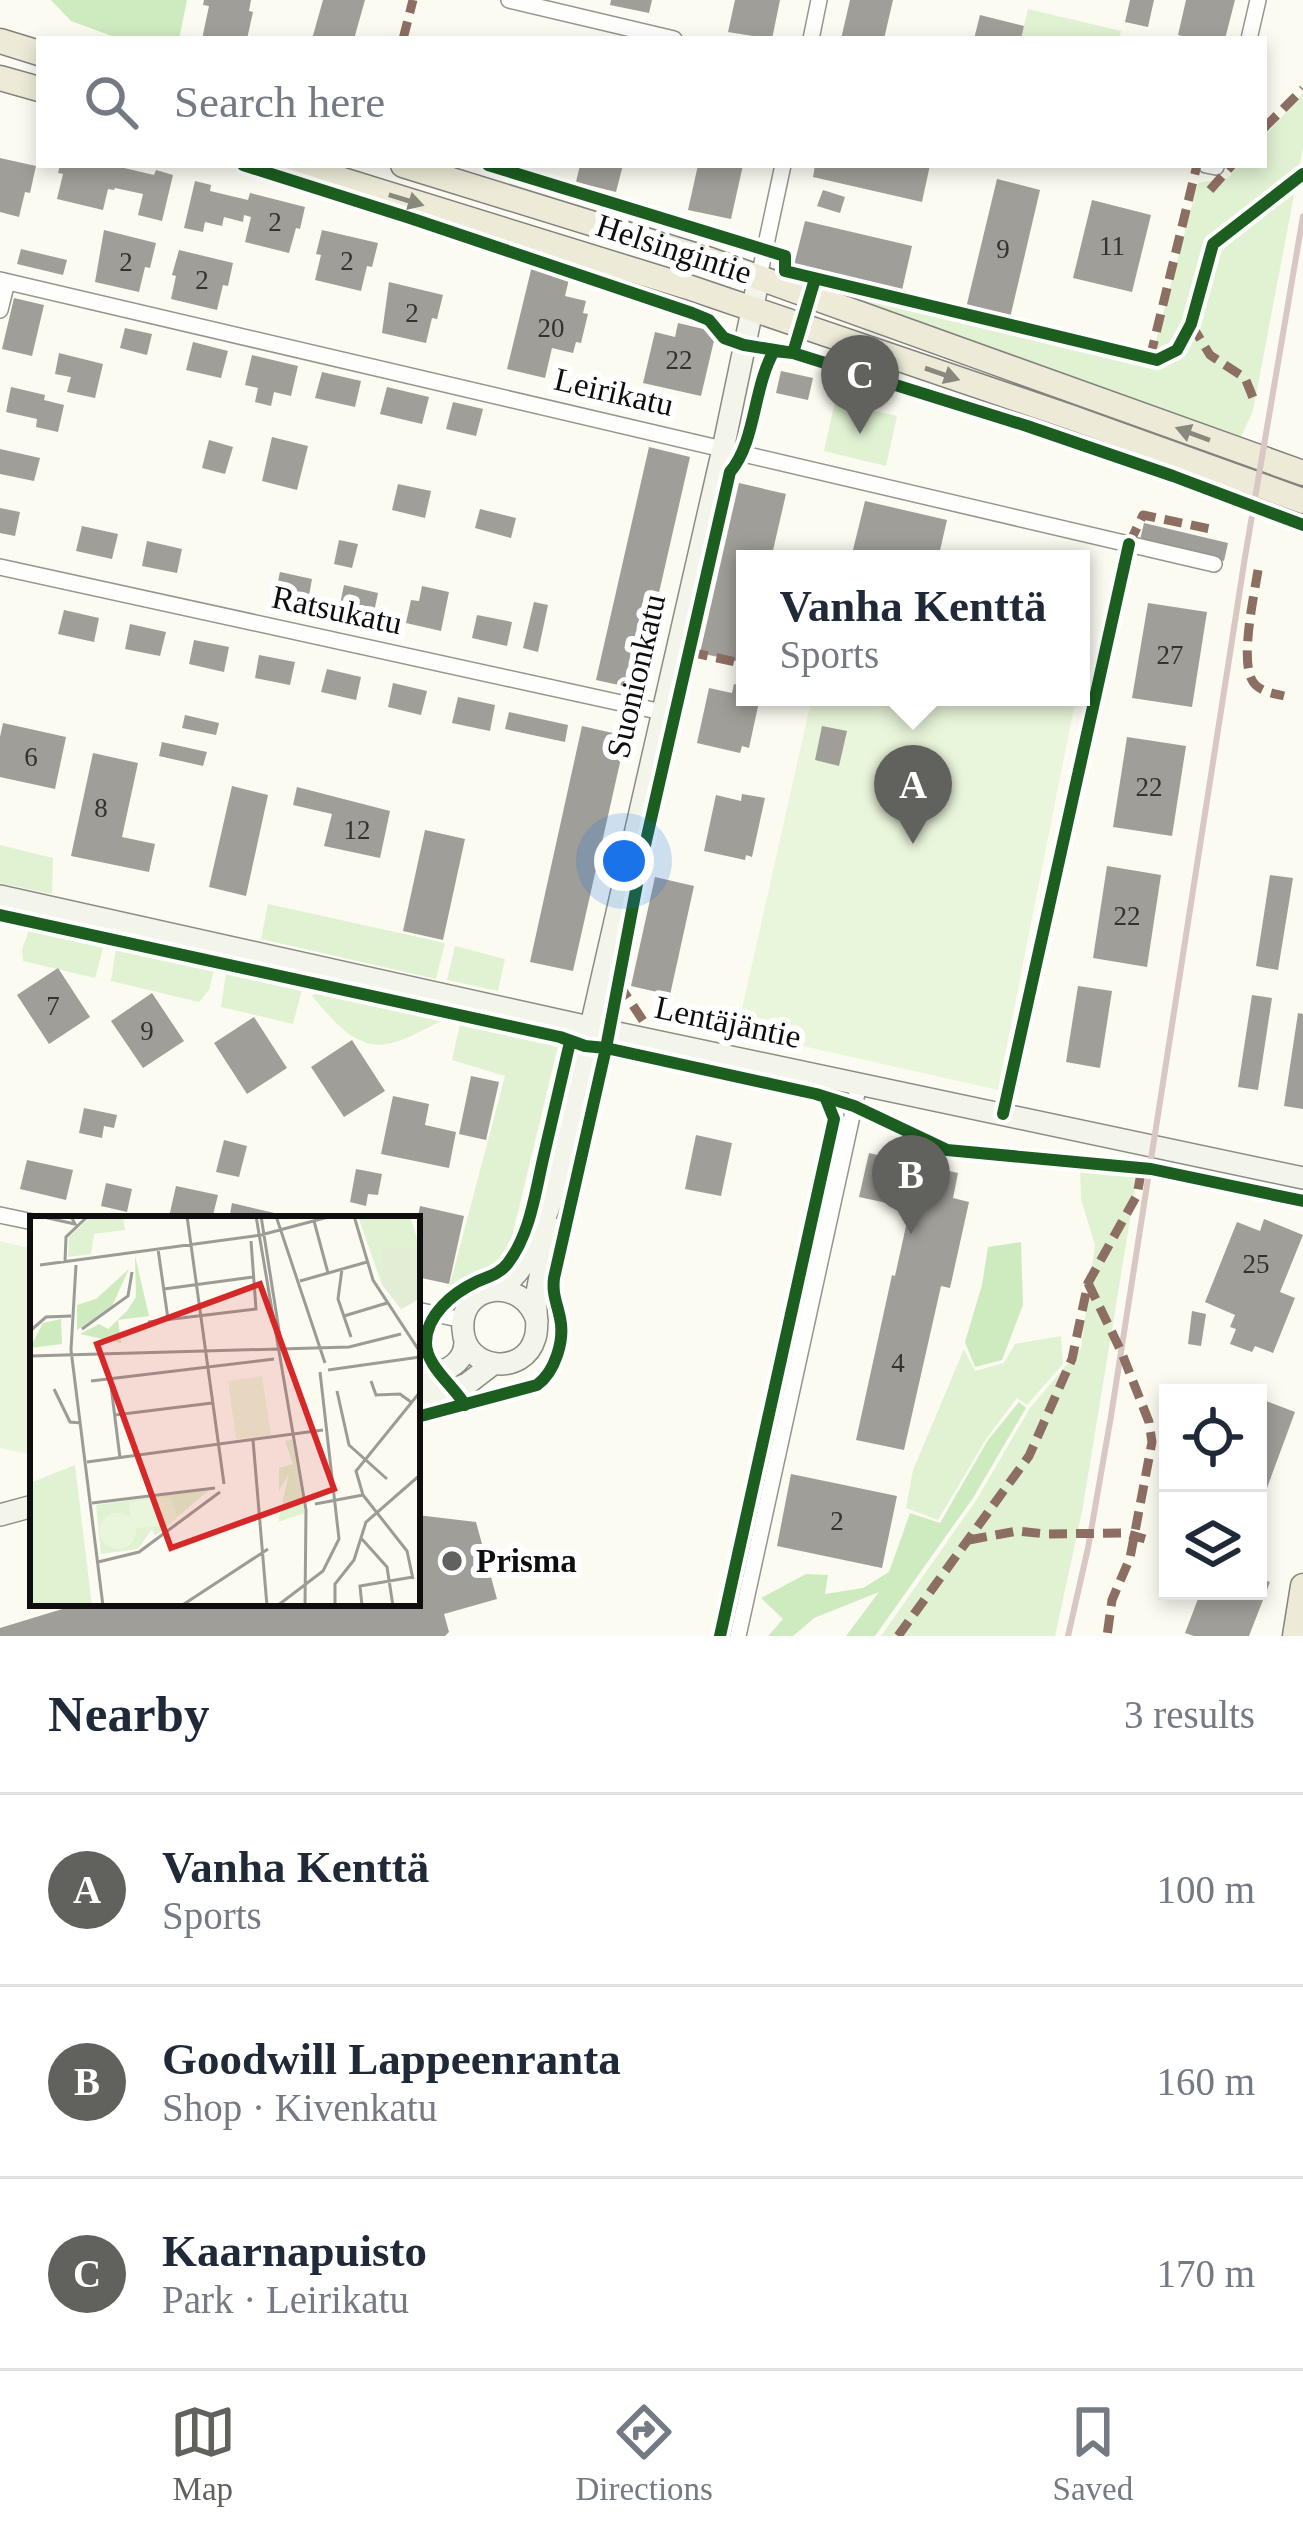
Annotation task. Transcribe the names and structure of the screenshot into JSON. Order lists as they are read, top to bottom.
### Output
{
  "streets": {
    "main road": ["Helsingintie"],
    "street": [
      "Leirikatu",
      "Ratsukatu",
      "Suonionkatu",
      "Lentäjäntie"
    ]
  },
  "crossings": [
    ["Helsingintie", "Suonionkatu"],
    ["Leirikatu", "Suonionkatu"],
    ["Ratsukatu", "Suonionkatu"],
    ["Suonionkatu", "Lentäjäntie"]
  ],
  "places": ["Prisma"],
  "house_numbers": [
    "2",
    "11",
    "9",
    "2",
    "2",
    "2",
    "2",
    "20",
    "22",
    "27",
    "6",
    "22",
    "8",
    "12",
    "22",
    "7",
    "9",
    "25",
    "4",
    "2"
  ],
  "page": {
    "search": "Search here",
    "pins": ["C", "A", "B"],
    "popup": ["Vanha Kenttä", "Sports"],
    "heading": ["Nearby", "3 results"],
    "list": [
      {
        "mark": "A",
        "name": "Vanha Kenttä",
        "note": "Sports",
        "value": "100 m"
      },
      {
        "mark": "B",
        "name": "Goodwill Lappeenranta",
        "note": "Shop · Kivenkatu",
        "value": "160 m"
      },
      {
        "mark": "C",
        "name": "Kaarnapuisto",
        "note": "Park · Leirikatu",
        "value": "170 m"
      }
    ],
    "nav": ["Map", "Directions", "Saved"]
  }
}
